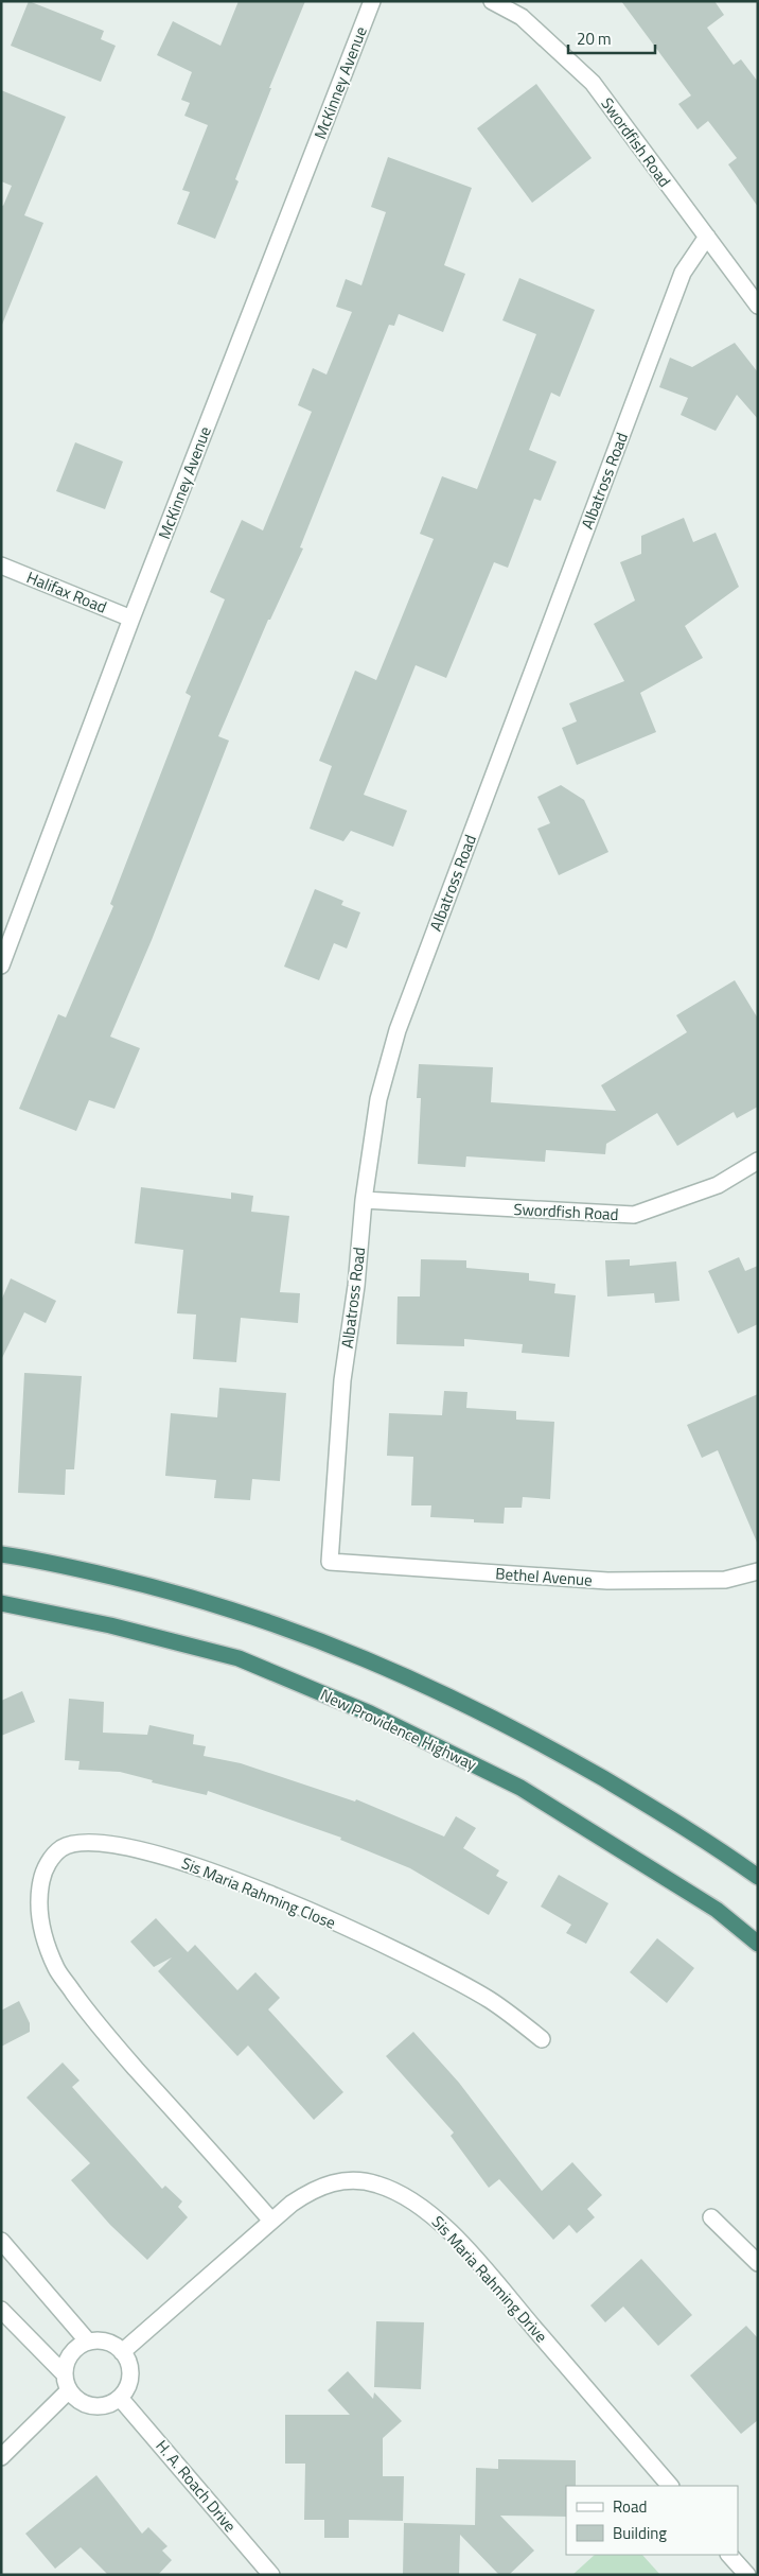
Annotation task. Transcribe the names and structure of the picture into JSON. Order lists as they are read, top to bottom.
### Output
{
  "streets": {
    "highway": ["New Providence Highway"],
    "street": [
      "McKinney Avenue",
      "Swordfish Road",
      "Albatross Road",
      "Halifax Road",
      "Bethel Avenue",
      "Sis Maria Rahming Close",
      "Sis Maria Rahming Drive",
      "H. A. Roach Drive"
    ]
  },
  "crossings": [
    ["McKinney Avenue", "Halifax Road"],
    ["Swordfish Road", "Albatross Road"],
    ["Albatross Road", "Bethel Avenue"],
    ["Sis Maria Rahming Close", "Sis Maria Rahming Drive"],
    ["Sis Maria Rahming Drive", "H. A. Roach Drive"]
  ],
  "legend": ["Road", "Building"],
  "scale_bar": "20 m"
}
